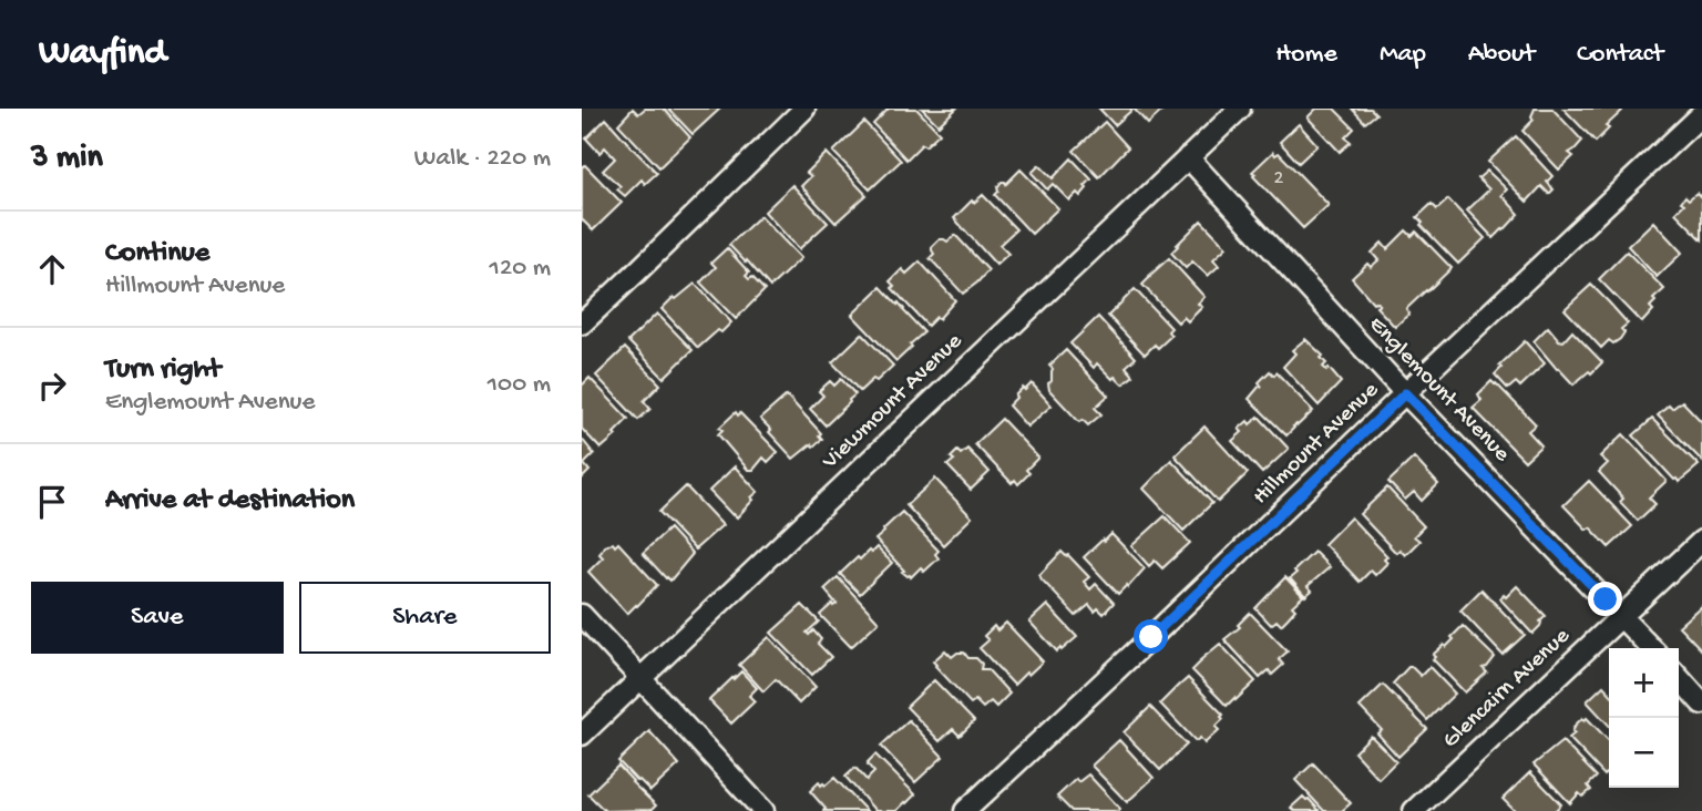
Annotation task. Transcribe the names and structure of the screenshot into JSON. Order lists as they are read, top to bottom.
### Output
{
  "streets": {
    "street": [
      "Englemount Avenue",
      "Viewmount Avenue",
      "Hillmount Avenue",
      "Glencairn Avenue"
    ]
  },
  "crossings": [
    ["Englemount Avenue", "Viewmount Avenue"],
    ["Englemount Avenue", "Hillmount Avenue"],
    ["Englemount Avenue", "Glencairn Avenue"]
  ],
  "house_numbers": ["2"],
  "page": {
    "header": "Wayfind",
    "nav": [
      "Home",
      "Map",
      "About",
      "Contact"
    ],
    "heading": ["3 min", "Walk · 220 m"],
    "list": [
      ["Continue", "Hillmount Avenue", "120 m"],
      ["Turn right", "Englemount Avenue", "100 m"],
      "Arrive at destination"
    ],
    "buttons": ["Save", "Share"],
    "map_buttons": ["+", "−"]
  }
}
